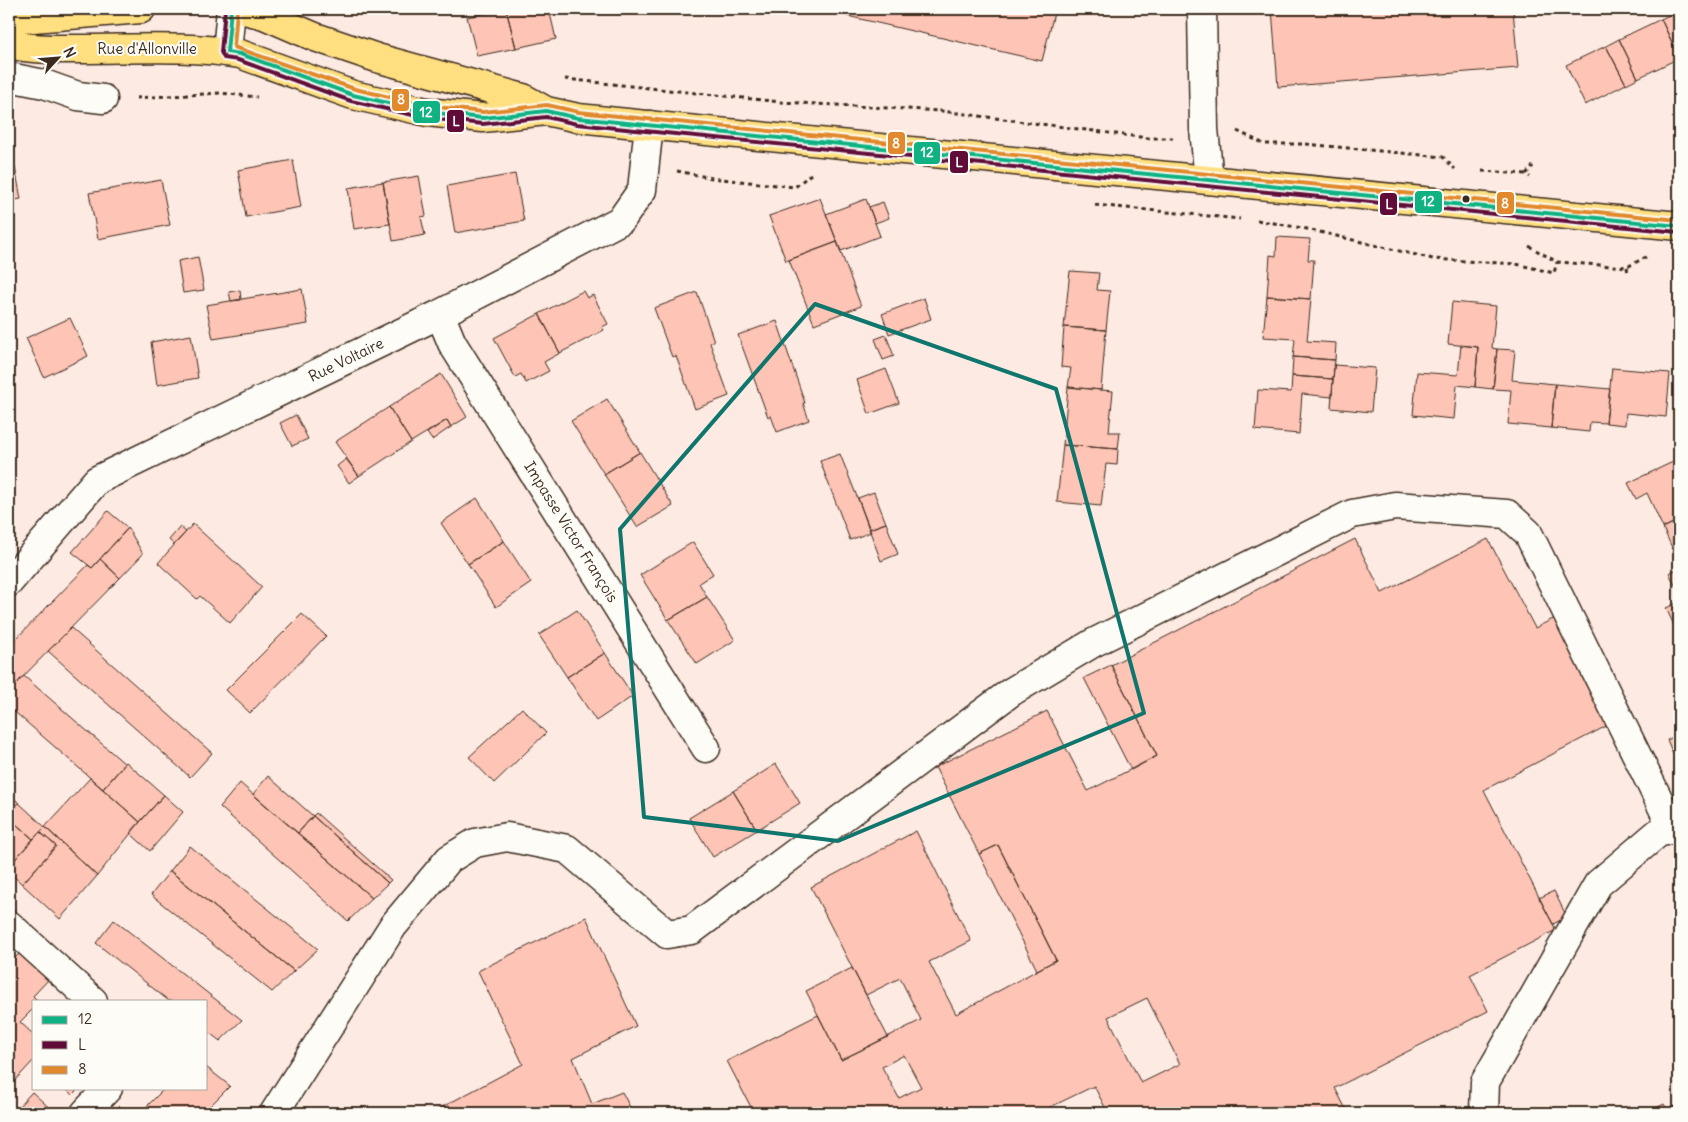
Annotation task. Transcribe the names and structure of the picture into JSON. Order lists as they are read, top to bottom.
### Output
{
  "streets": {
    "main road": ["Rue d'Allonville"],
    "street": ["Rue Voltaire", "Impasse Victor François"]
  },
  "crossings": [
    ["Rue d'Allonville", "Rue Voltaire"],
    ["Rue Voltaire", "Impasse Victor François"]
  ],
  "lines": ["transit line 12", "transit line L", "transit line 8"],
  "legend": ["12", "L", "8"],
  "north": "top right"
}
